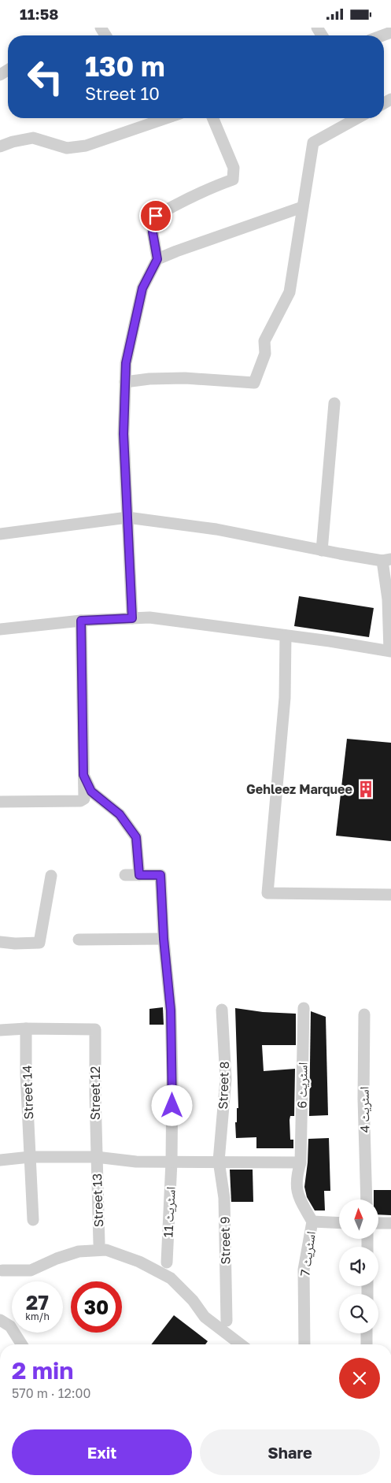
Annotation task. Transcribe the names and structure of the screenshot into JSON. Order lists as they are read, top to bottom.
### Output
{
  "streets": {
    "street": [
      "Street 8",
      "اسٹریٹ 6",
      "Street 14",
      "Street 12",
      "اسٹریٹ 4",
      "Street 13",
      "اسٹریٹ 11",
      "Street 9",
      "اسٹریٹ 7"
    ]
  },
  "crossings": [
    ["Street 8", "Street 9"],
    ["اسٹریٹ 6", "اسٹریٹ 7"],
    ["Street 14", "Street 12"],
    ["Street 12", "Street 13"]
  ],
  "places": {
    "building": ["Gehleez Marquee"]
  },
  "north": "top",
  "page": {
    "status": "11:58",
    "turn": ["130 m", "Street 10"],
    "speed": "27 km/h",
    "limit": "30",
    "heading": ["2 min", "570 m · 12:00"],
    "buttons": ["Exit", "Share"]
  }
}
